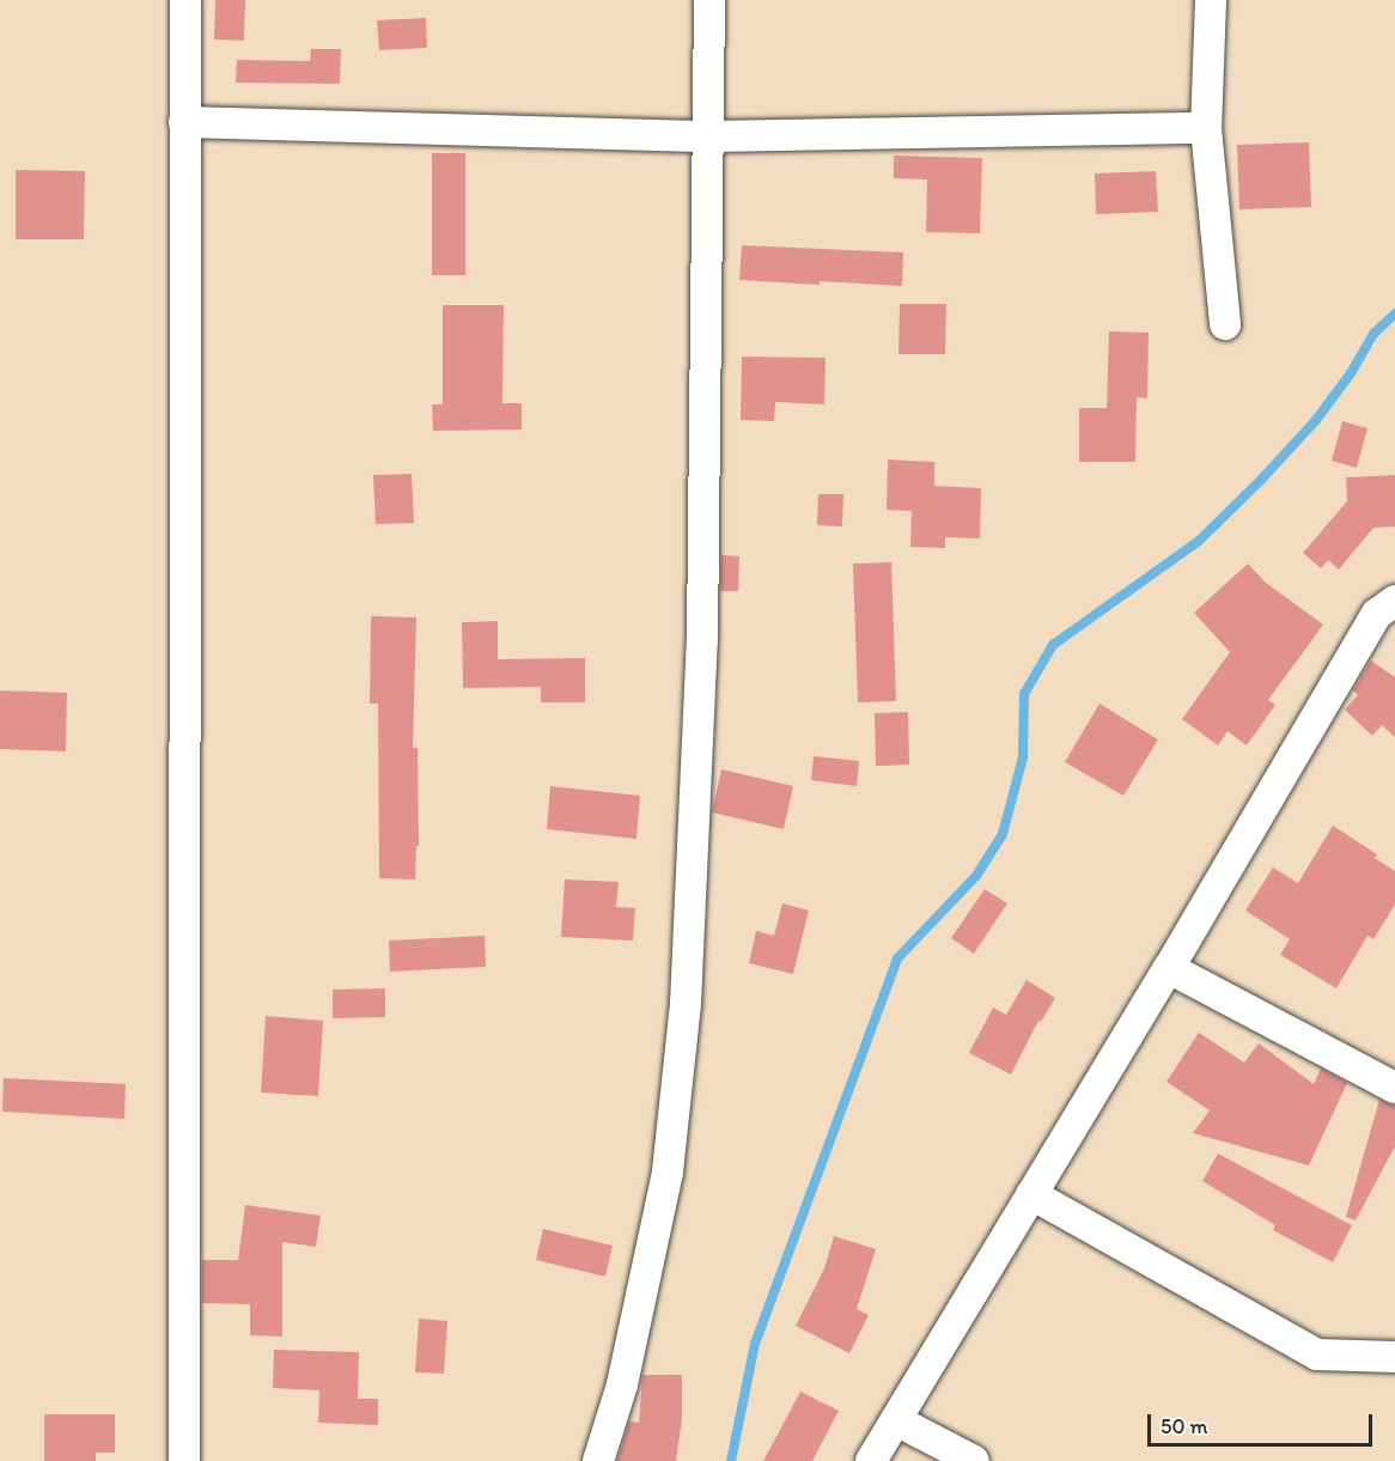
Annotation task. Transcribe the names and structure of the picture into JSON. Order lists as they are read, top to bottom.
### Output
{
  "scale_bar": "50 m"
}
